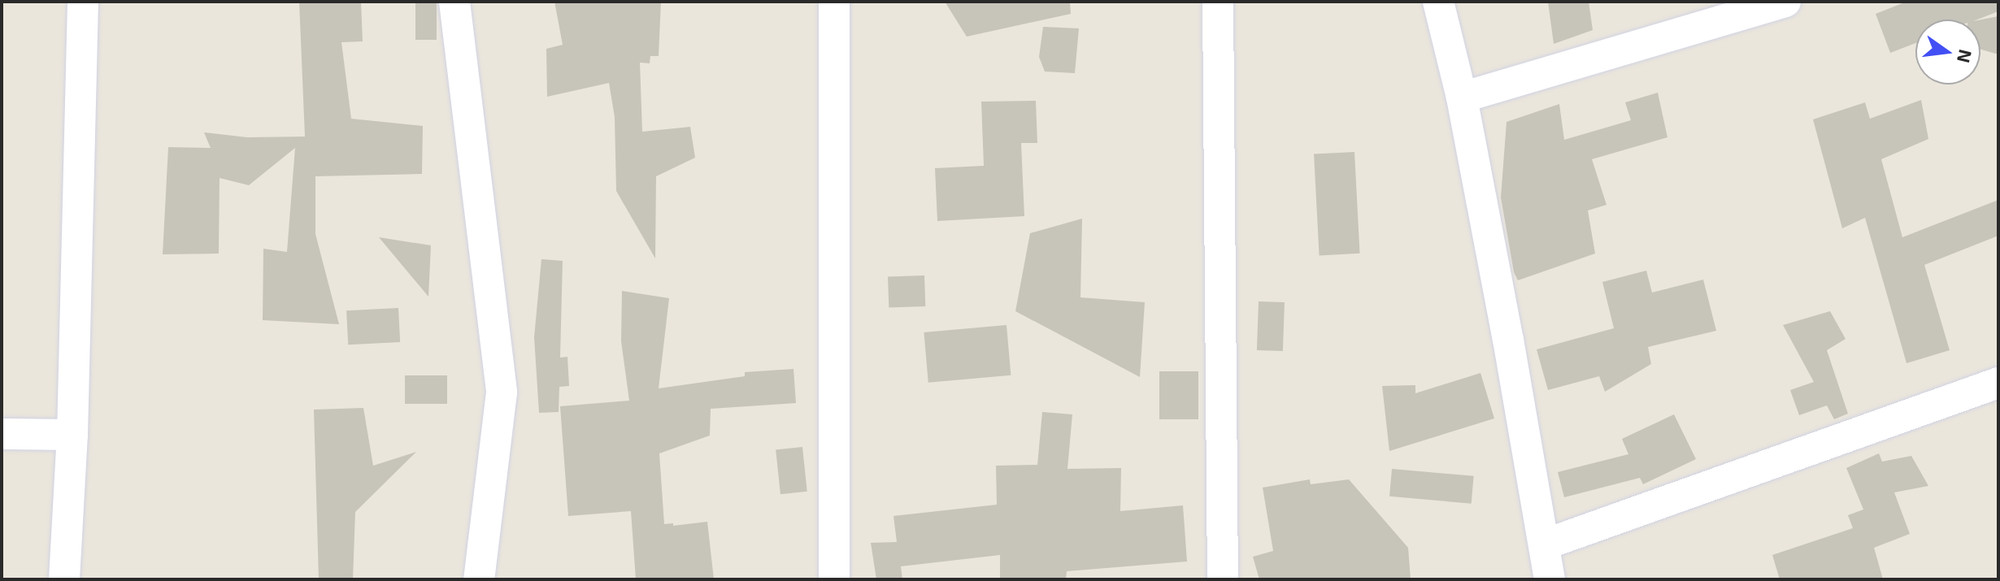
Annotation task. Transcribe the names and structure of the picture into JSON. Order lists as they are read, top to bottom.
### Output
{
  "north": "right"
}
